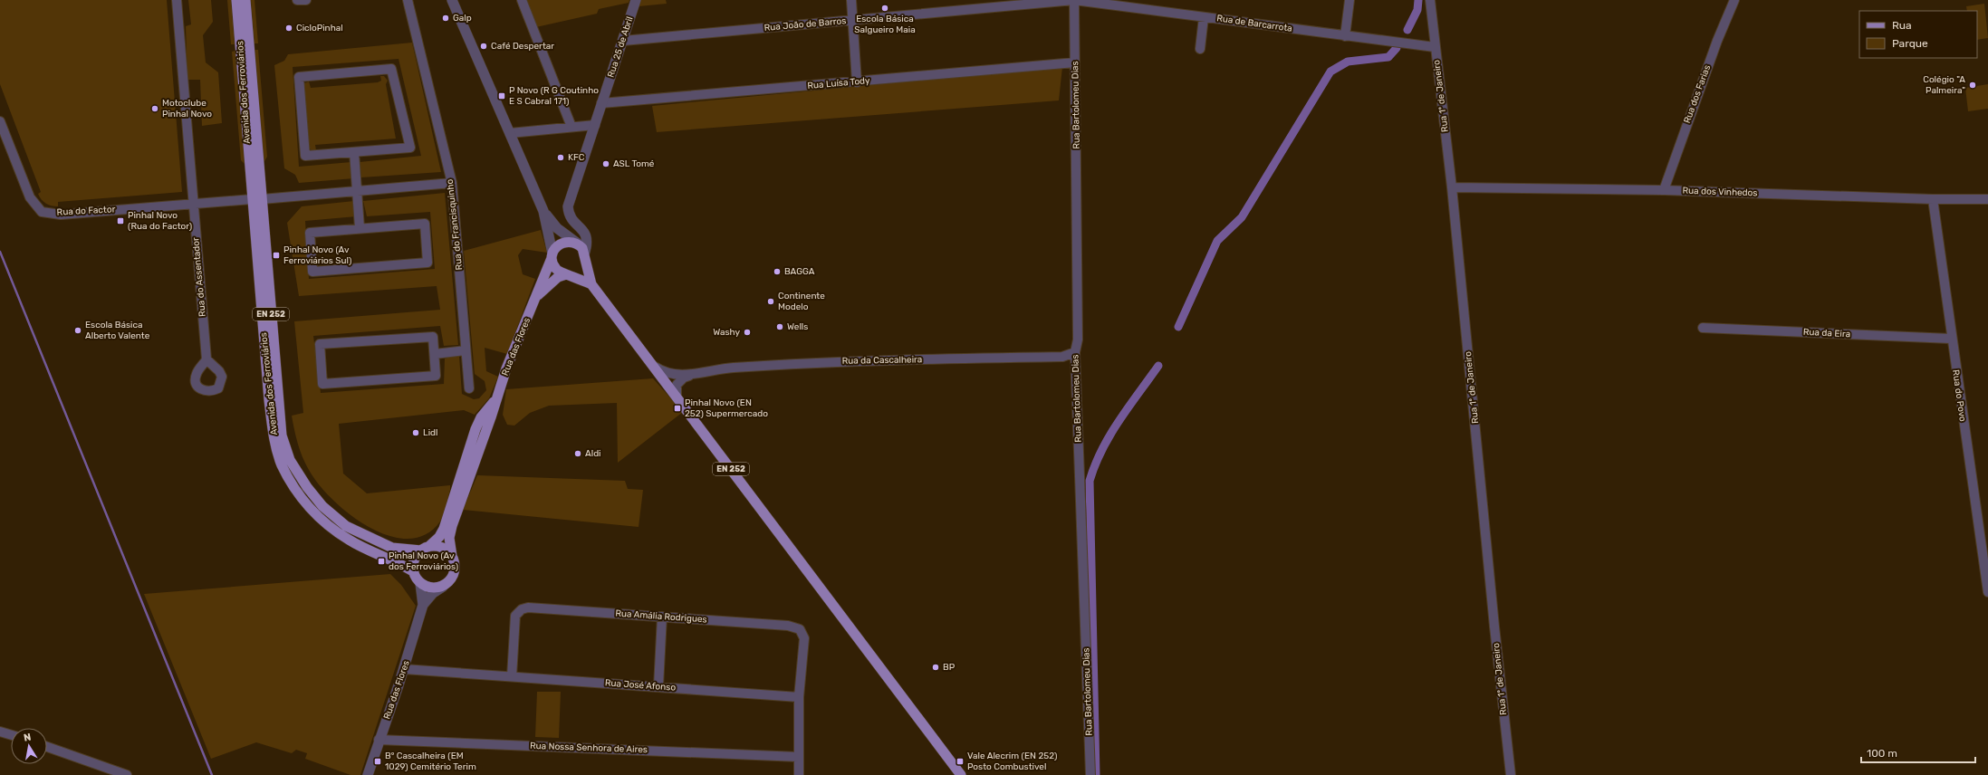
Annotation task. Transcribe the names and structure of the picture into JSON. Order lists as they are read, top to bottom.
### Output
{
  "streets": {
    "main road": ["Avenida dos Ferroviários", "EN 252", "Rua das Flores"],
    "street": [
      "Rua de Barcarrota",
      "Rua João de Barros",
      "Rua 25 de Abril",
      "Rua Luísa Tody",
      "Rua dos Farias",
      "Rua 1º de Janeiro",
      "Rua Bartolomeu Dias",
      "Rua dos Vinhedos",
      "Rua do Factor",
      "Rua do Francisquinho",
      "Rua do Assentador",
      "Rua da Eira",
      "Rua da Cascalheira",
      "Rua do Povo",
      "Rua Amália Rodrigues",
      "Rua José Afonso",
      "Rua Nossa Senhora de Aires"
    ]
  },
  "crossings": [
    ["Rua de Barcarrota", "Rua João de Barros"],
    ["Rua de Barcarrota", "Rua 1º de Janeiro"],
    ["Rua de Barcarrota", "Rua Bartolomeu Dias"],
    ["Rua João de Barros", "Rua 25 de Abril"],
    ["Rua João de Barros", "Rua Bartolomeu Dias"],
    ["Rua 25 de Abril", "Rua Luísa Tody"],
    ["Rua 25 de Abril", "EN 252"],
    ["Rua 25 de Abril", "Rua das Flores"],
    ["Rua Luísa Tody", "Rua Bartolomeu Dias"],
    ["Avenida dos Ferroviários", "Rua do Factor"],
    ["Avenida dos Ferroviários", "EN 252"],
    ["Avenida dos Ferroviários", "Rua das Flores"],
    ["Rua dos Farias", "Rua dos Vinhedos"],
    ["Rua 1º de Janeiro", "Rua dos Vinhedos"],
    ["Rua Bartolomeu Dias", "Rua da Cascalheira"],
    ["Rua dos Vinhedos", "Rua do Povo"],
    ["Rua do Factor", "Rua do Francisquinho"],
    ["Rua do Factor", "Rua do Assentador"],
    ["EN 252", "Rua das Flores"],
    ["EN 252", "Rua da Cascalheira"],
    ["Rua da Eira", "Rua do Povo"],
    ["Rua das Flores", "Rua José Afonso"],
    ["Rua das Flores", "Rua Nossa Senhora de Aires"],
    ["Rua Amália Rodrigues", "Rua José Afonso"]
  ],
  "places": {
    "other": [
      "Escola Básica Salgueiro Maia",
      "Galp",
      "CicloPinhal",
      "Café Despertar",
      "Colégio \"A Palmeira\"",
      "Motoclube Pinhal Novo",
      "KFC",
      "ASL Tomé",
      "BAGGA",
      "Continente Modelo",
      "Wells",
      "Escola Básica Alberto Valente",
      "Washy",
      "Lidl",
      "Aldi",
      "BP"
    ],
    "transit": [
      "P Novo (R G Coutinho E S Cabral 171)",
      "Pinhal Novo (Rua do Factor)",
      "Pinhal Novo (Av Ferroviários Sul)",
      "Pinhal Novo (EN 252) Supermercado",
      "Pinhal Novo (Av dos Ferroviários)",
      "Bº Cascalheira (EM 1029) Cemitério Terim",
      "Vale Alecrim (EN 252) Posto Combustivel"
    ]
  },
  "legend": ["Rua", "Parque"],
  "scale_bar": "100 m",
  "north": "top"
}
